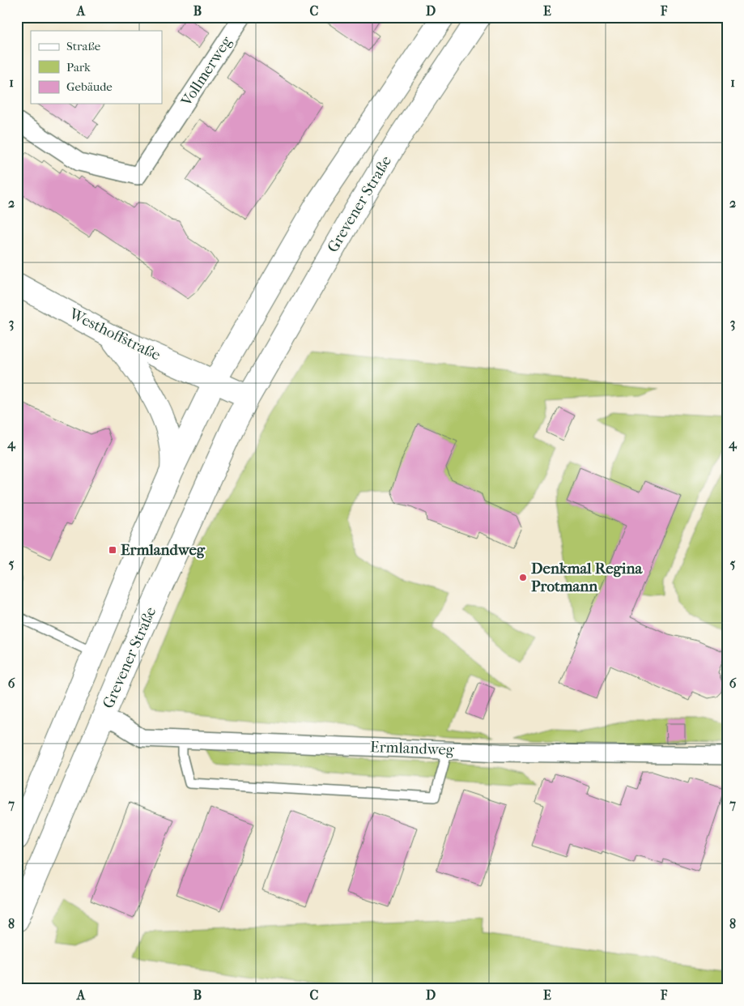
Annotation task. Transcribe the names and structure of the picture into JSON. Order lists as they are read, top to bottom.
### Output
{
  "streets": {
    "main road": ["Grevener Straße", "Westhoffstraße"],
    "street": ["Vollmerweg", "Ermlandweg"]
  },
  "crossings": [
    ["Grevener Straße", "Westhoffstraße"],
    ["Grevener Straße", "Ermlandweg"]
  ],
  "places": {
    "transit": ["Ermlandweg"],
    "other": ["Denkmal Regina Protmann"]
  },
  "legend": ["Straße", "Park", "Gebäude"],
  "grid": {
    "columns": [
      "A",
      "B",
      "C",
      "D",
      "E",
      "F"
    ],
    "rows": [
      "1",
      "2",
      "3",
      "4",
      "5",
      "6",
      "7",
      "8"
    ]
  }
}
